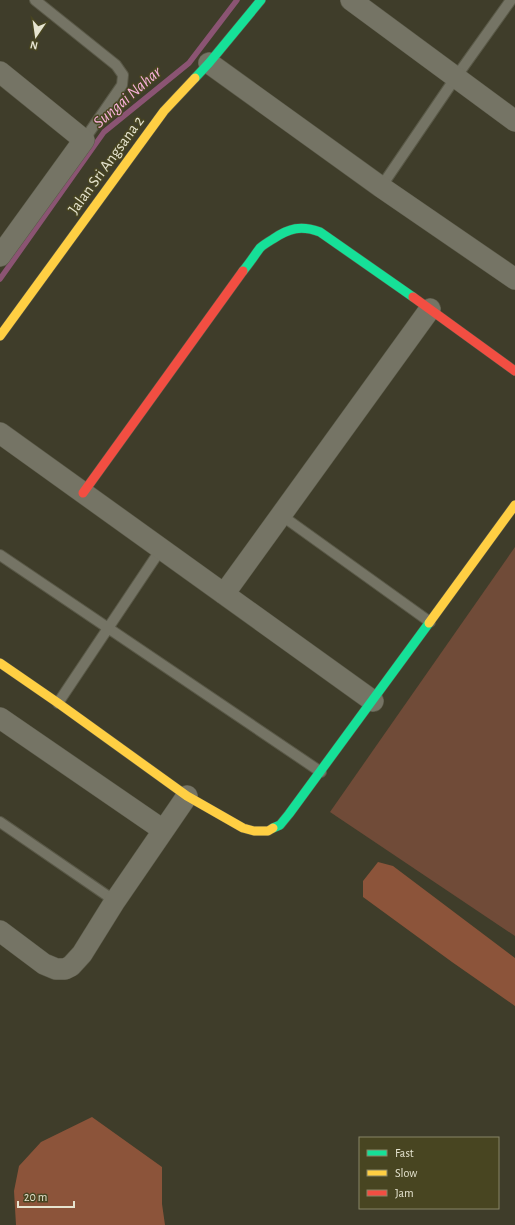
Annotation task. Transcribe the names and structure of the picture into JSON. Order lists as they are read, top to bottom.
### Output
{
  "streets": {
    "street": ["Jalan Sri Angsana 2"]
  },
  "water": ["Sungai Nahar"],
  "legend": ["Fast", "Slow", "Jam"],
  "scale_bar": "20 m",
  "north": "bottom"
}
